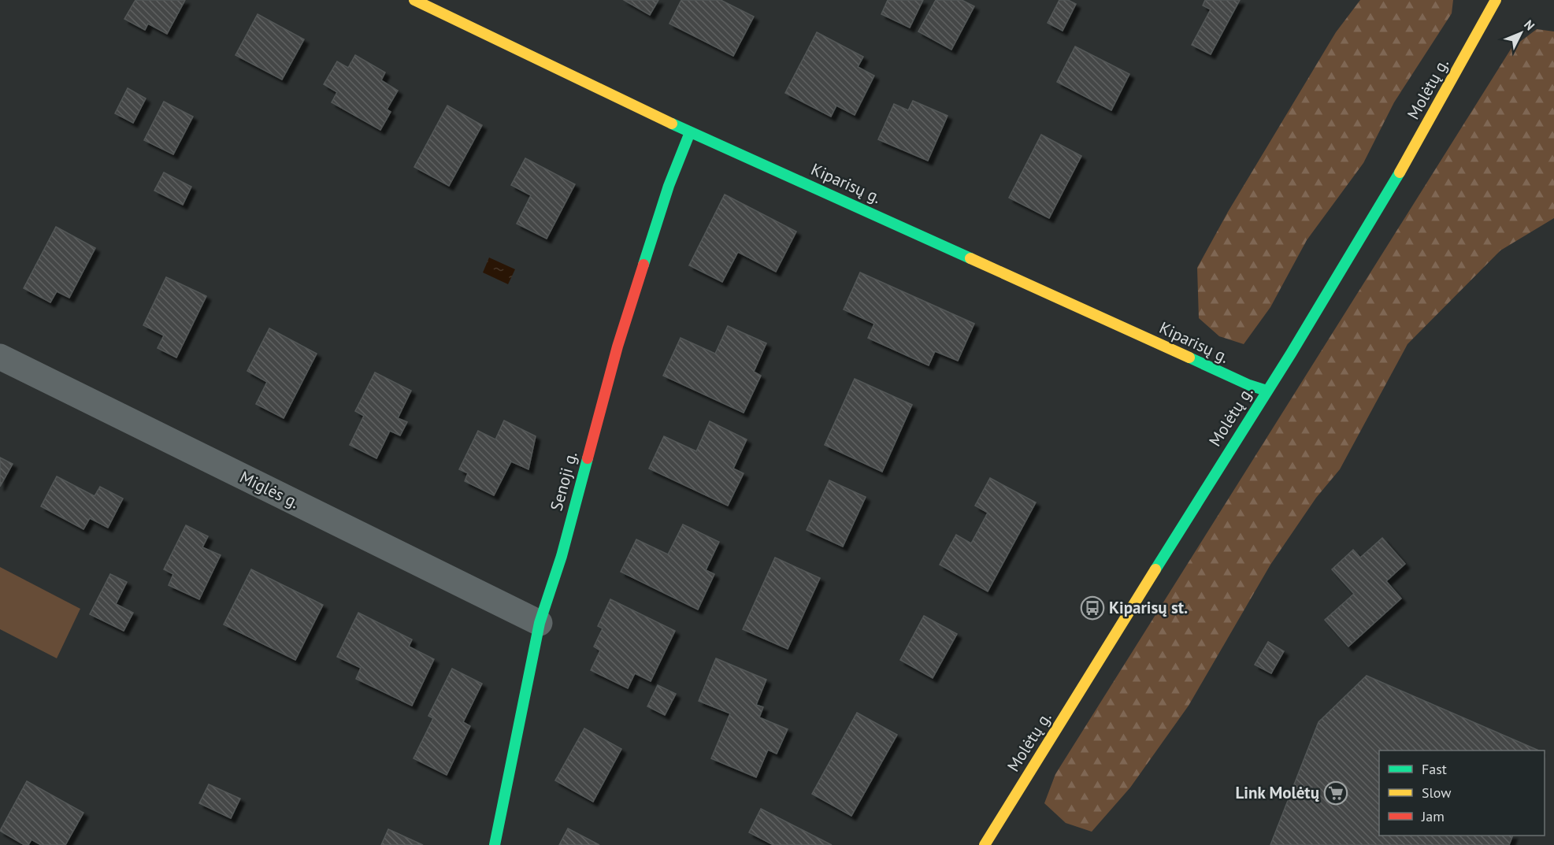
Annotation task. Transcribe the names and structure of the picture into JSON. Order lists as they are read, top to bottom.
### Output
{
  "streets": {
    "street": [
      "Molėtų g.",
      "Kiparisų g.",
      "Senoji g.",
      "Miglės g."
    ]
  },
  "crossings": [
    ["Molėtų g.", "Kiparisų g."],
    ["Kiparisų g.", "Senoji g."],
    ["Senoji g.", "Miglės g."]
  ],
  "places": {
    "bus stop": ["Kiparisų st."],
    "supermarket": ["Link Molėtų"]
  },
  "legend": ["Fast", "Slow", "Jam"],
  "north": "top right"
}
